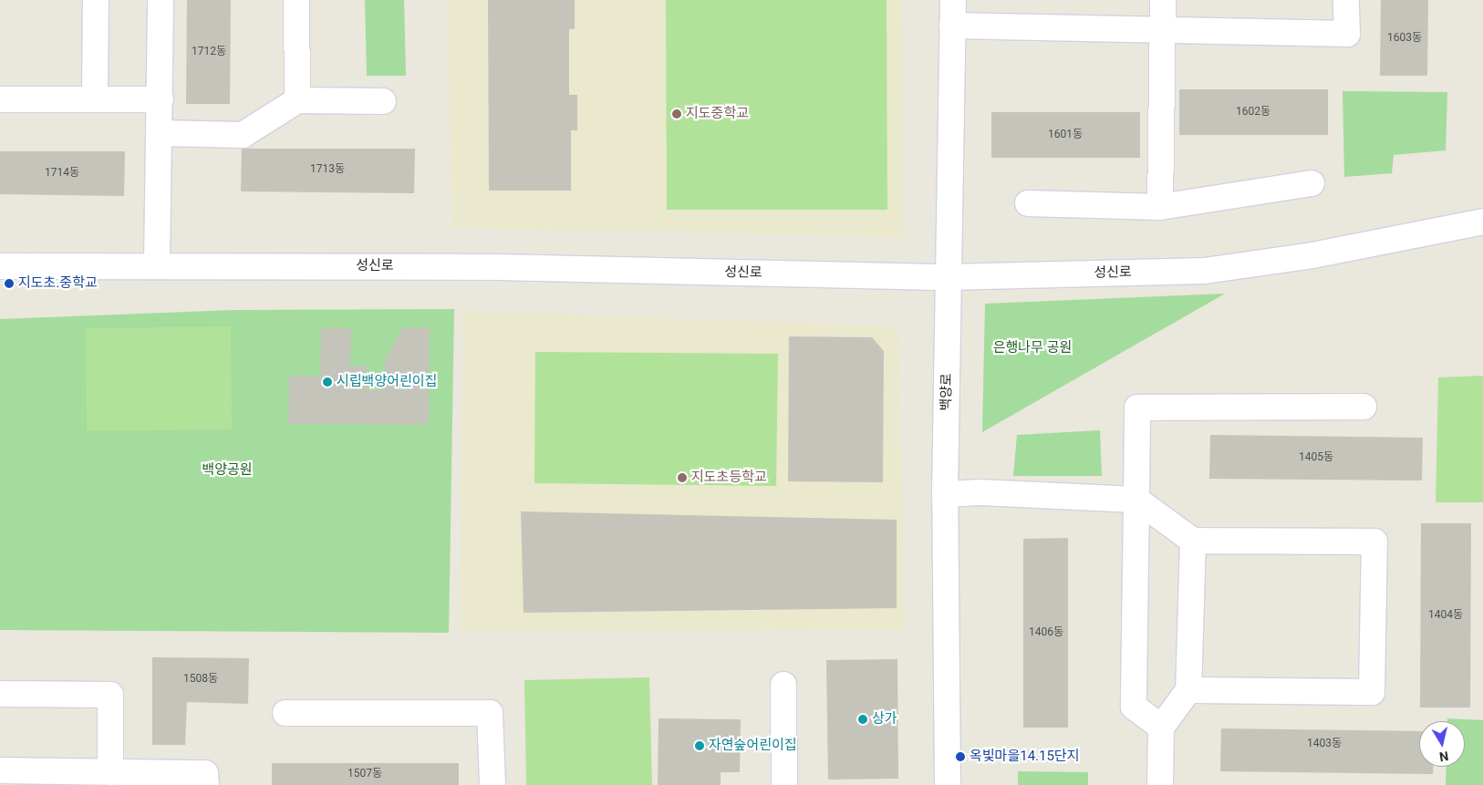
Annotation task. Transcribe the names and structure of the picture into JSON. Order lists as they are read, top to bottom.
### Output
{
  "streets": {
    "street": ["성신로", "백양로"]
  },
  "crossings": [
    ["성신로", "백양로"]
  ],
  "parks": ["은행나무 공원", "백양공원"],
  "places": [
    "지도중학교",
    "지도초.중학교",
    "시립백양어린이집",
    "지도초등학교",
    "상가",
    "자연숲어린이집",
    "옥빛마을14.15단지"
  ],
  "house_numbers": [
    "1603동",
    "1712동",
    "1602동",
    "1601동",
    "1713동",
    "1714동",
    "1405동",
    "1404동",
    "1406동",
    "1508동",
    "1403동",
    "1507동"
  ],
  "north": "bottom"
}
